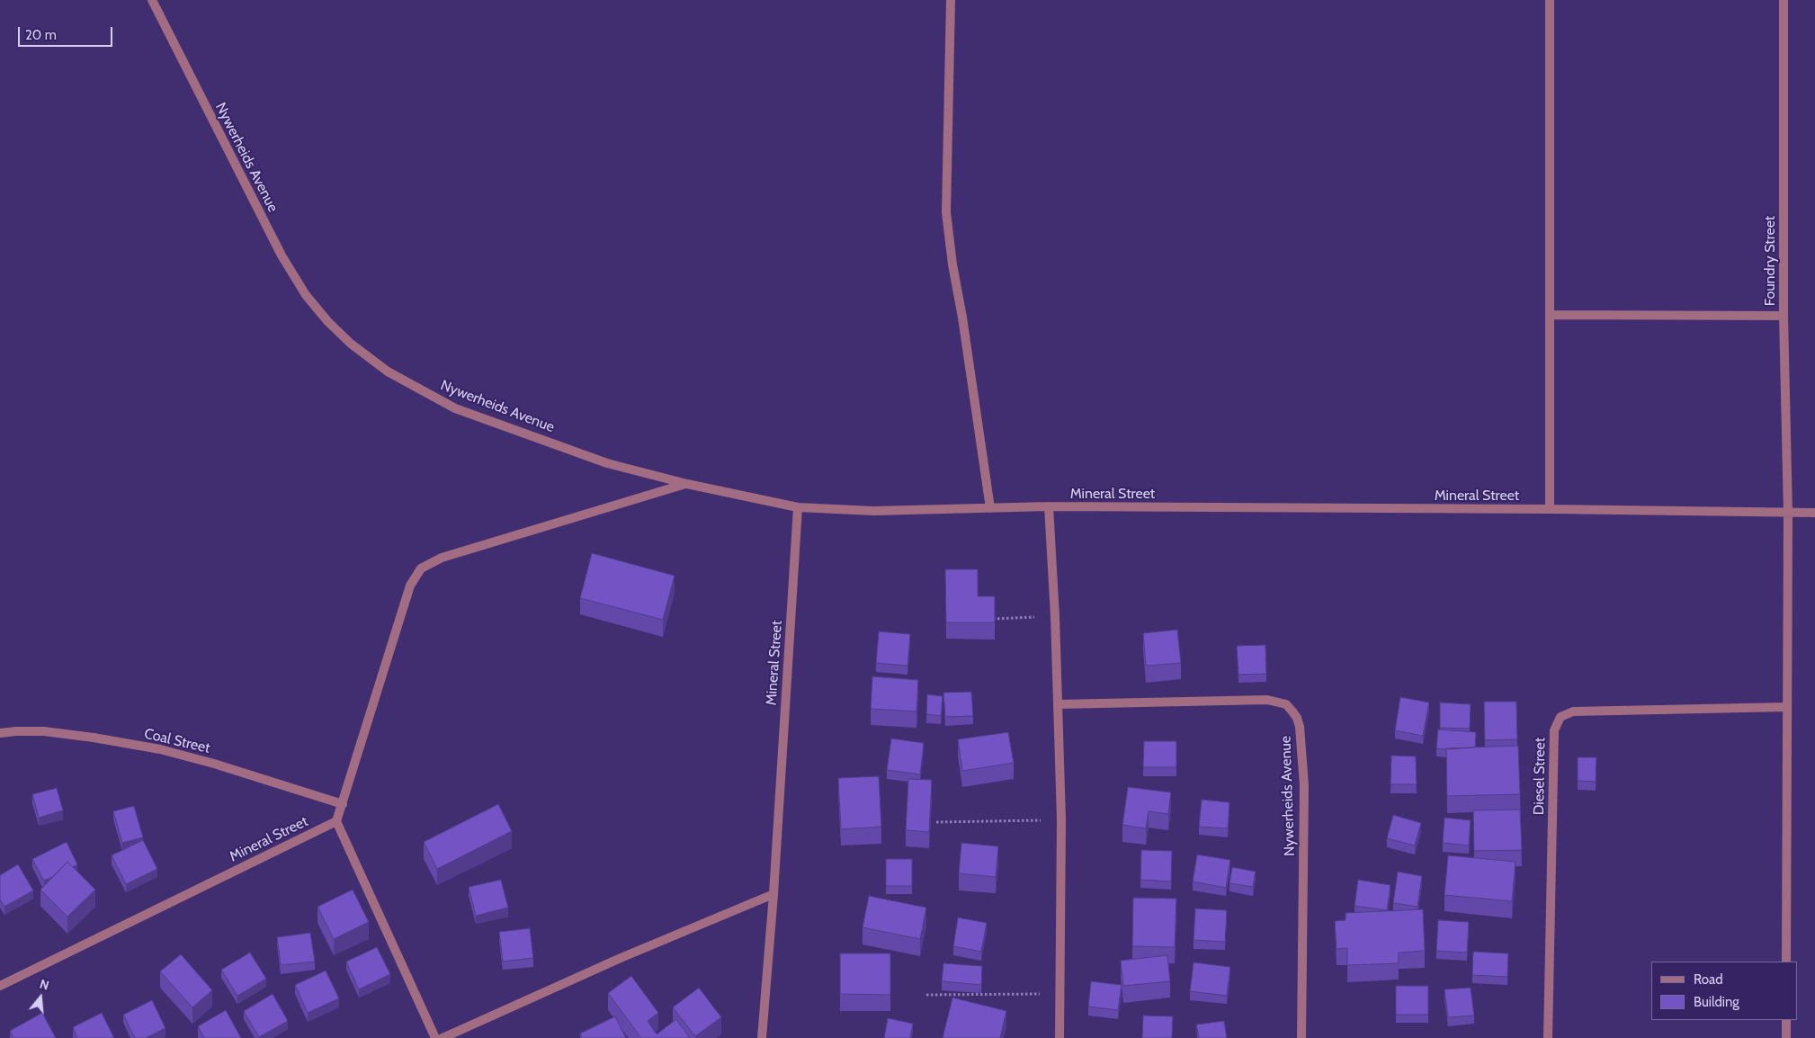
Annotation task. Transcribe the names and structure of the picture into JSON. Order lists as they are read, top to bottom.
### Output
{
  "streets": {
    "street": [
      "Nywerheids Avenue",
      "Foundry Street",
      "Mineral Street",
      "Coal Street",
      "Diesel Street"
    ]
  },
  "crossings": [
    ["Nywerheids Avenue", "Mineral Street"]
  ],
  "legend": ["Road", "Building"],
  "scale_bar": "20 m",
  "north": "top"
}
